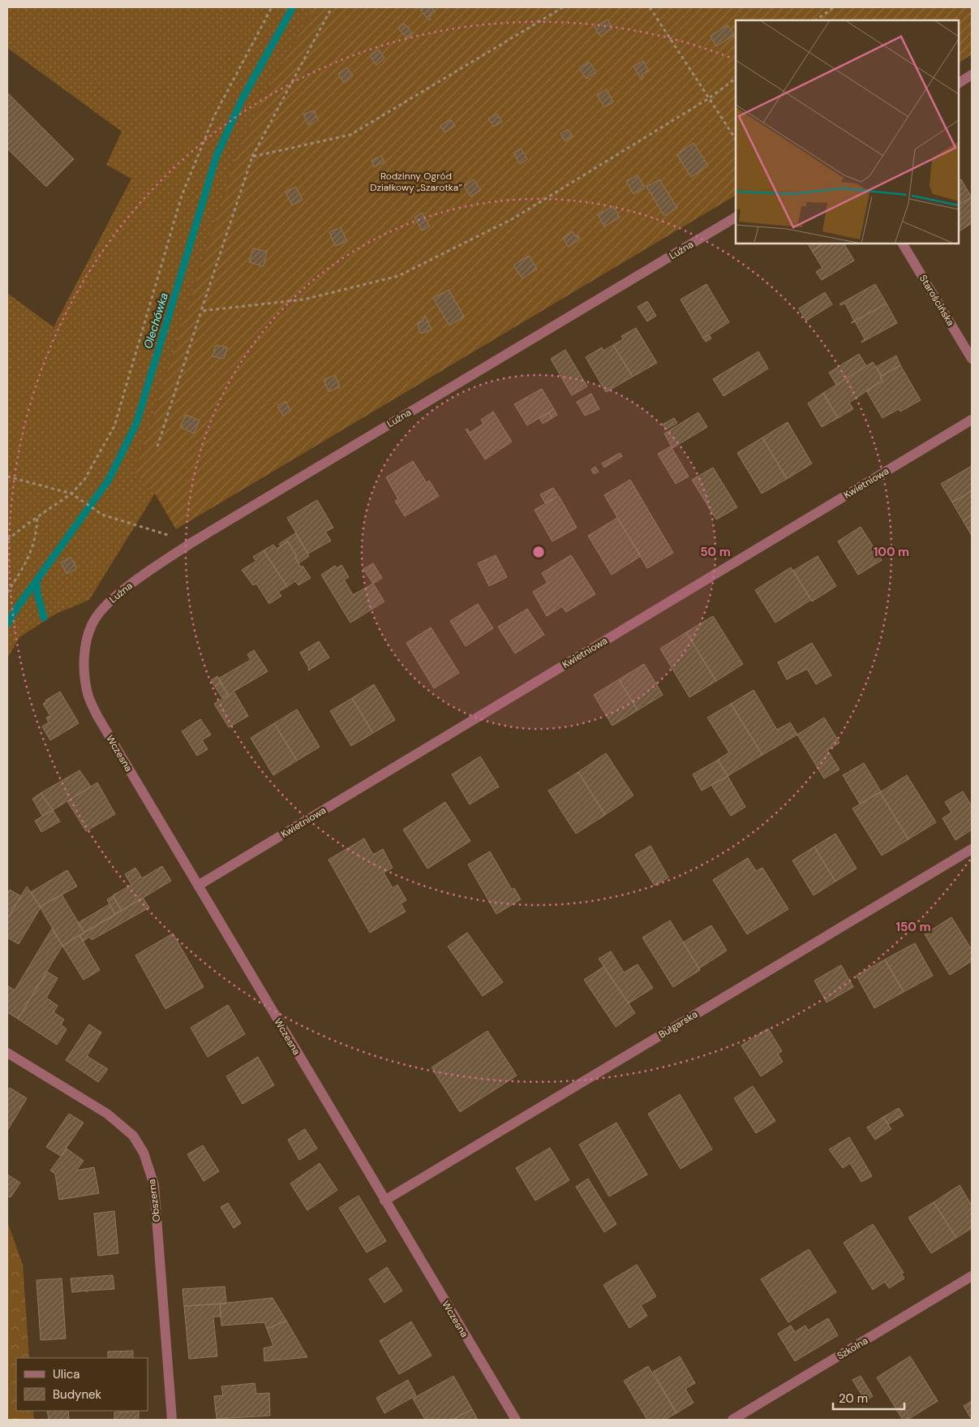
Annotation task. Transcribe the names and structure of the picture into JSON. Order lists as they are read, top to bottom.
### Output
{
  "streets": {
    "street": [
      "Luźna",
      "Starościńska",
      "Kwietniowa",
      "Wczesna",
      "Bułgarska",
      "Obszerna",
      "Szkolna"
    ]
  },
  "crossings": [
    ["Luźna", "Wczesna"],
    ["Kwietniowa", "Wczesna"],
    ["Wczesna", "Bułgarska"]
  ],
  "water": ["Olechówka"],
  "parks": ["Rodzinny Ogród Działkowy „Szarotka”"],
  "legend": ["Ulica", "Budynek"],
  "scale_bar": "20 m",
  "rings": ["50 m", "100 m", "150 m"]
}
